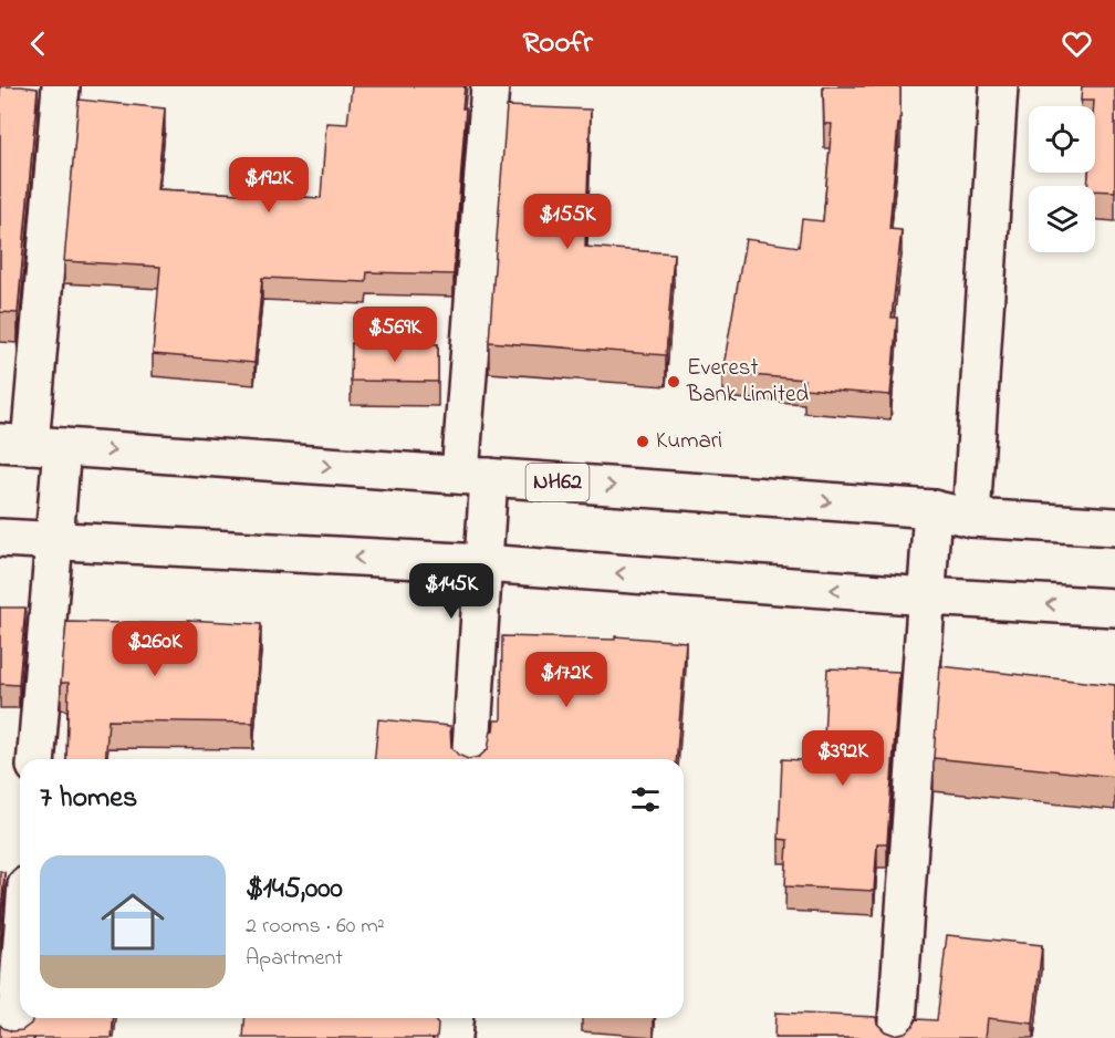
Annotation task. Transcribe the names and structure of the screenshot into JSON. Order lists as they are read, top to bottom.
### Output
{
  "streets": {
    "street": ["NH62"]
  },
  "places": ["Everest Bank Limited", "Kumari"],
  "page": {
    "header": "Roofr",
    "price": [
      "$192K",
      "$155K",
      "$569K",
      "$145K",
      "$260K",
      "$172K",
      "$392K"
    ],
    "heading": "7 homes",
    "list": [
      {
        "name": "$145,000",
        "note": "2 rooms · 60 m² · Apartment"
      }
    ]
  }
}
